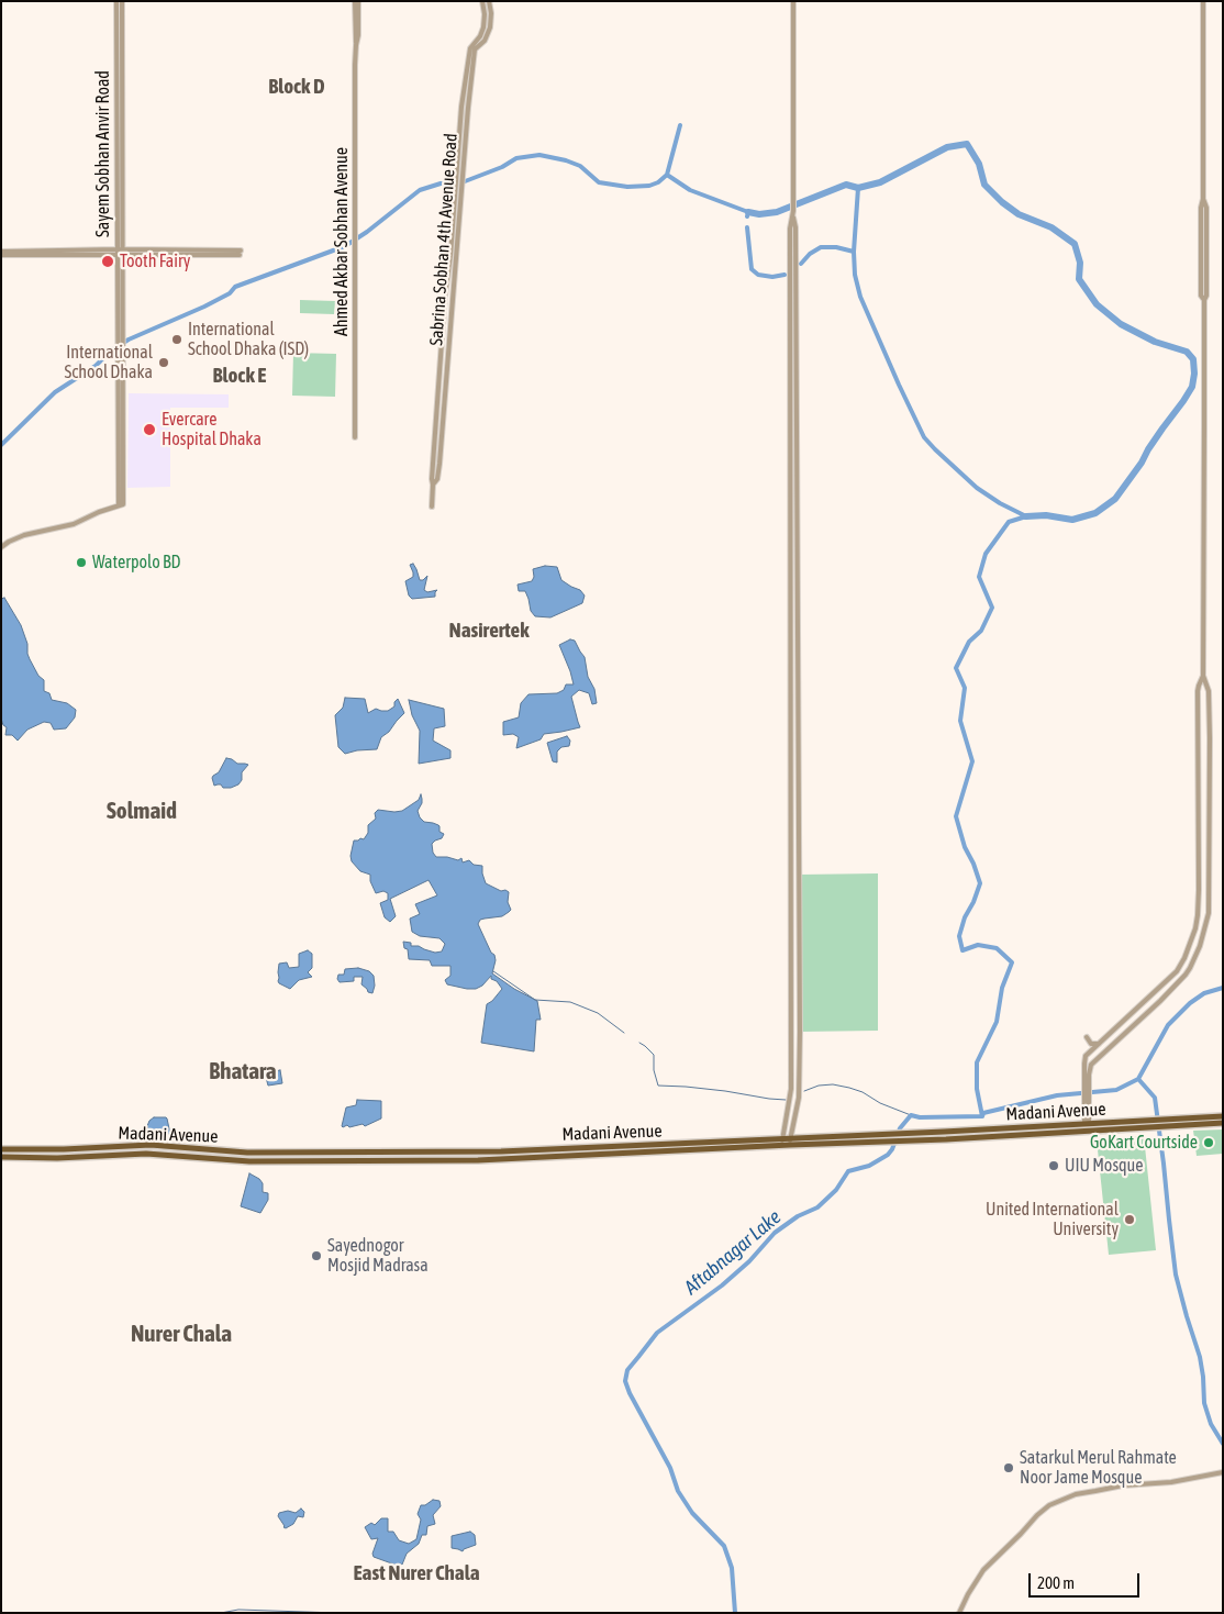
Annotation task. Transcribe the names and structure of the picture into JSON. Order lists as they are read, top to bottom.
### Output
{
  "streets": {
    "main road": ["Madani Avenue"],
    "street": ["Sayem Sobhan Anvir Road", "Sabrina Sobhan 4th Avenue Road", "Ahmed Akbar Sobhan Avenue"]
  },
  "districts": [
    "Block D",
    "Block E",
    "Nasirertek",
    "Solmaid",
    "Bhatara",
    "Nurer Chala",
    "East Nurer Chala"
  ],
  "water": ["Aftabnagar Lake"],
  "places": [
    "Tooth Fairy",
    "International School Dhaka (ISD)",
    "International School Dhaka",
    "Evercare Hospital Dhaka",
    "Waterpolo BD",
    "GoKart Courtside",
    "UIU Mosque",
    "United International University",
    "Sayednogor Mosjid Madrasa",
    "Satarkul Merul Rahmate Noor Jame Mosque"
  ],
  "scale_bar": "200 m"
}
